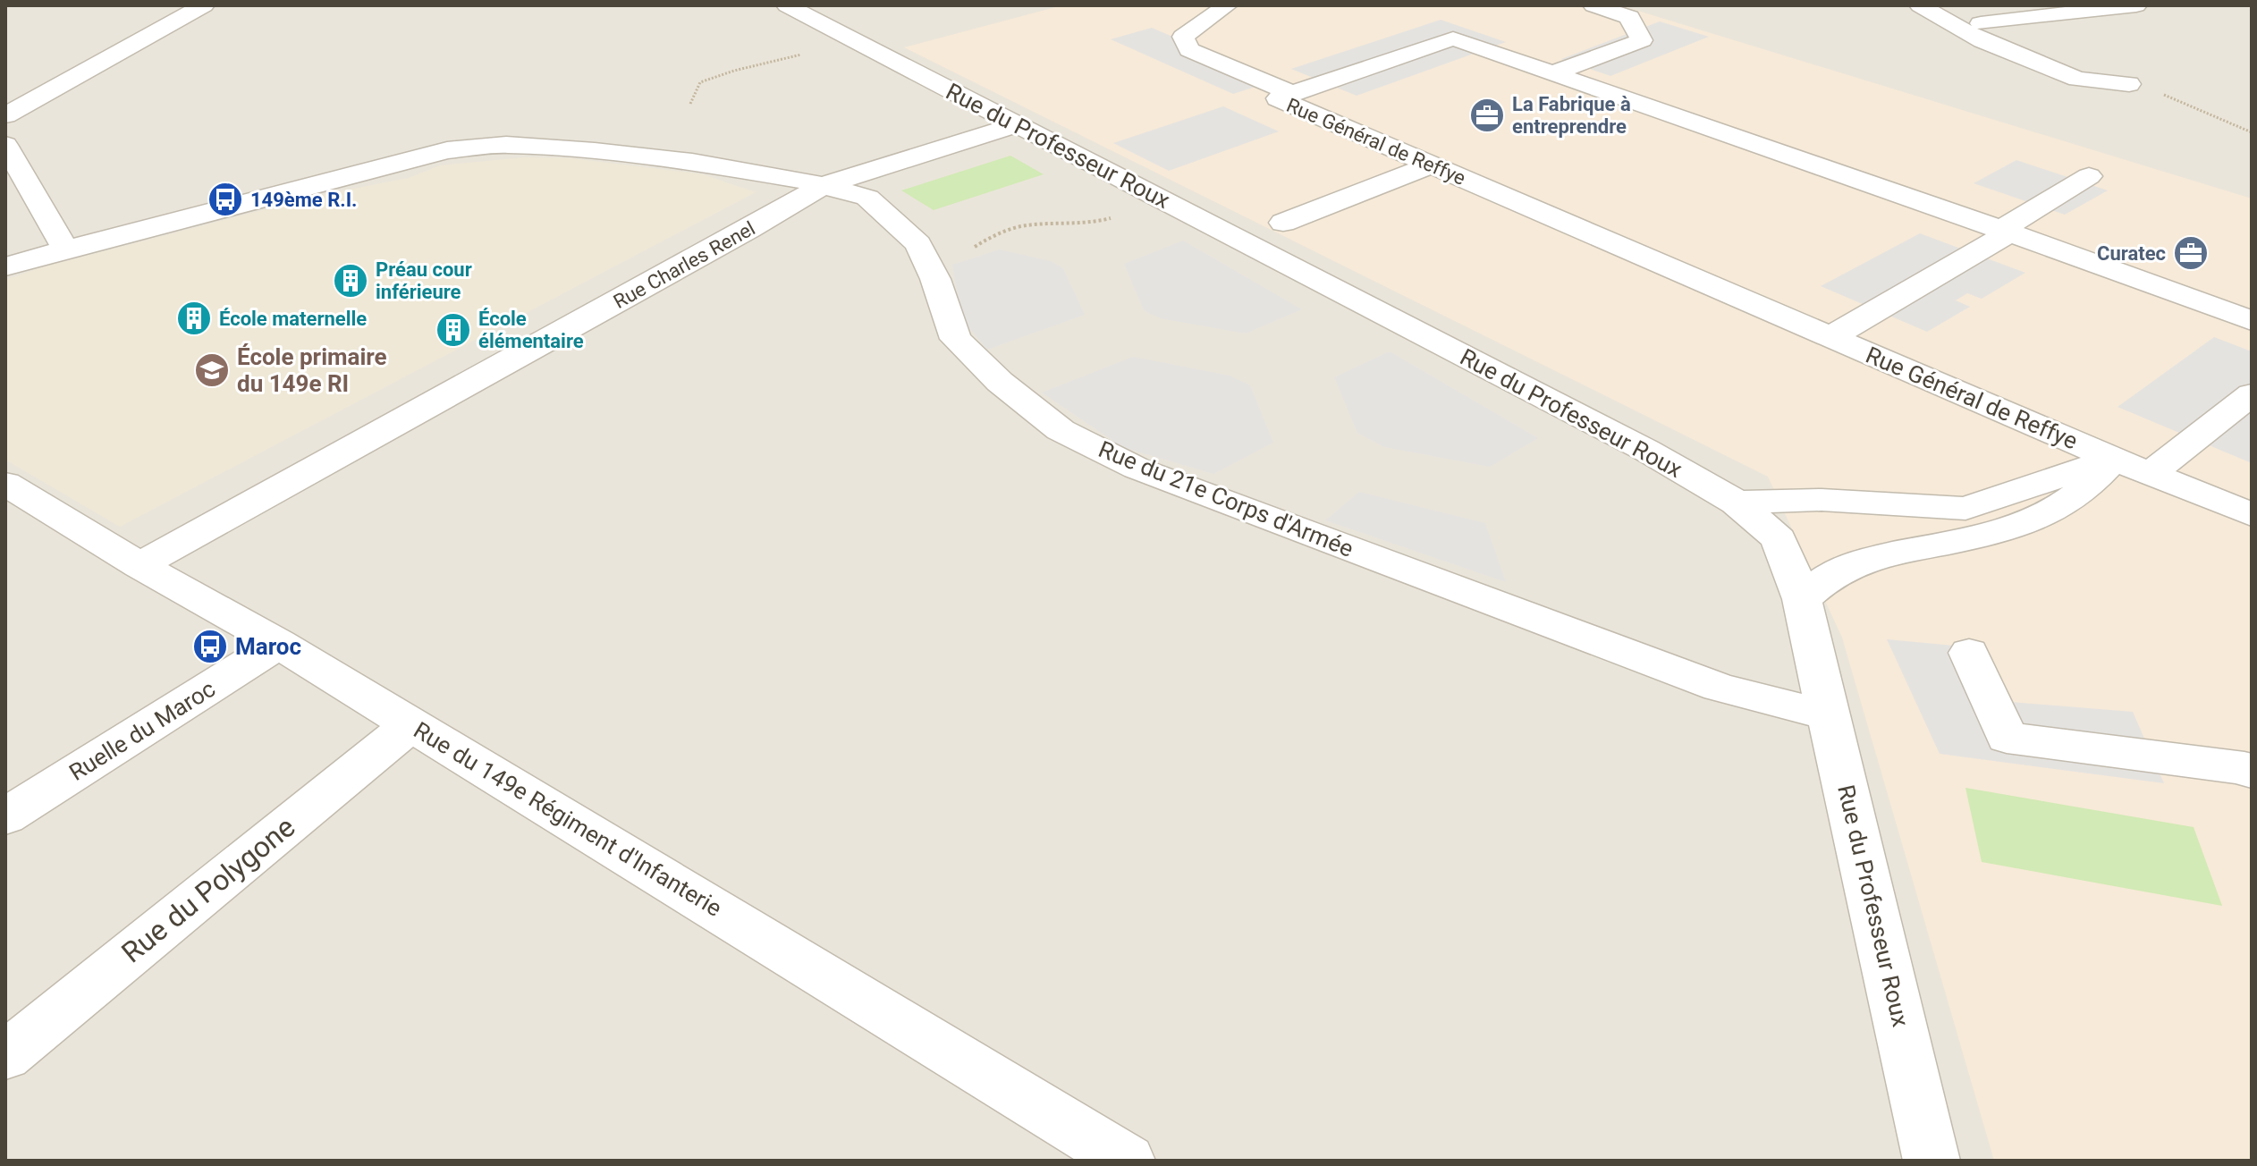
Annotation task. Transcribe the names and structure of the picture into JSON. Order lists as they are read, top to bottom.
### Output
{
  "streets": {
    "street": [
      "Rue Général de Reffye",
      "Rue du Professeur Roux",
      "Rue Charles Renel",
      "Rue du 21e Corps d'Armée",
      "Ruelle du Maroc",
      "Rue du 149e Régiment d'Infanterie",
      "Rue du Polygone"
    ]
  },
  "crossings": [
    ["Rue Général de Reffye", "Rue du Professeur Roux"],
    ["Rue du Professeur Roux", "Rue Charles Renel"],
    ["Rue du Professeur Roux", "Rue du 21e Corps d'Armée"],
    ["Rue Charles Renel", "Rue du 21e Corps d'Armée"],
    ["Rue Charles Renel", "Rue du 149e Régiment d'Infanterie"],
    ["Ruelle du Maroc", "Rue du 149e Régiment d'Infanterie"],
    ["Rue du 149e Régiment d'Infanterie", "Rue du Polygone"]
  ],
  "places": {
    "office": ["La Fabrique à entreprendre", "Curatec"],
    "bus stop": ["149ème R.I.", "Maroc"],
    "building": ["Préau cour inférieure", "École maternelle", "École élémentaire"],
    "school or university": ["École primaire du 149e RI"]
  }
}
